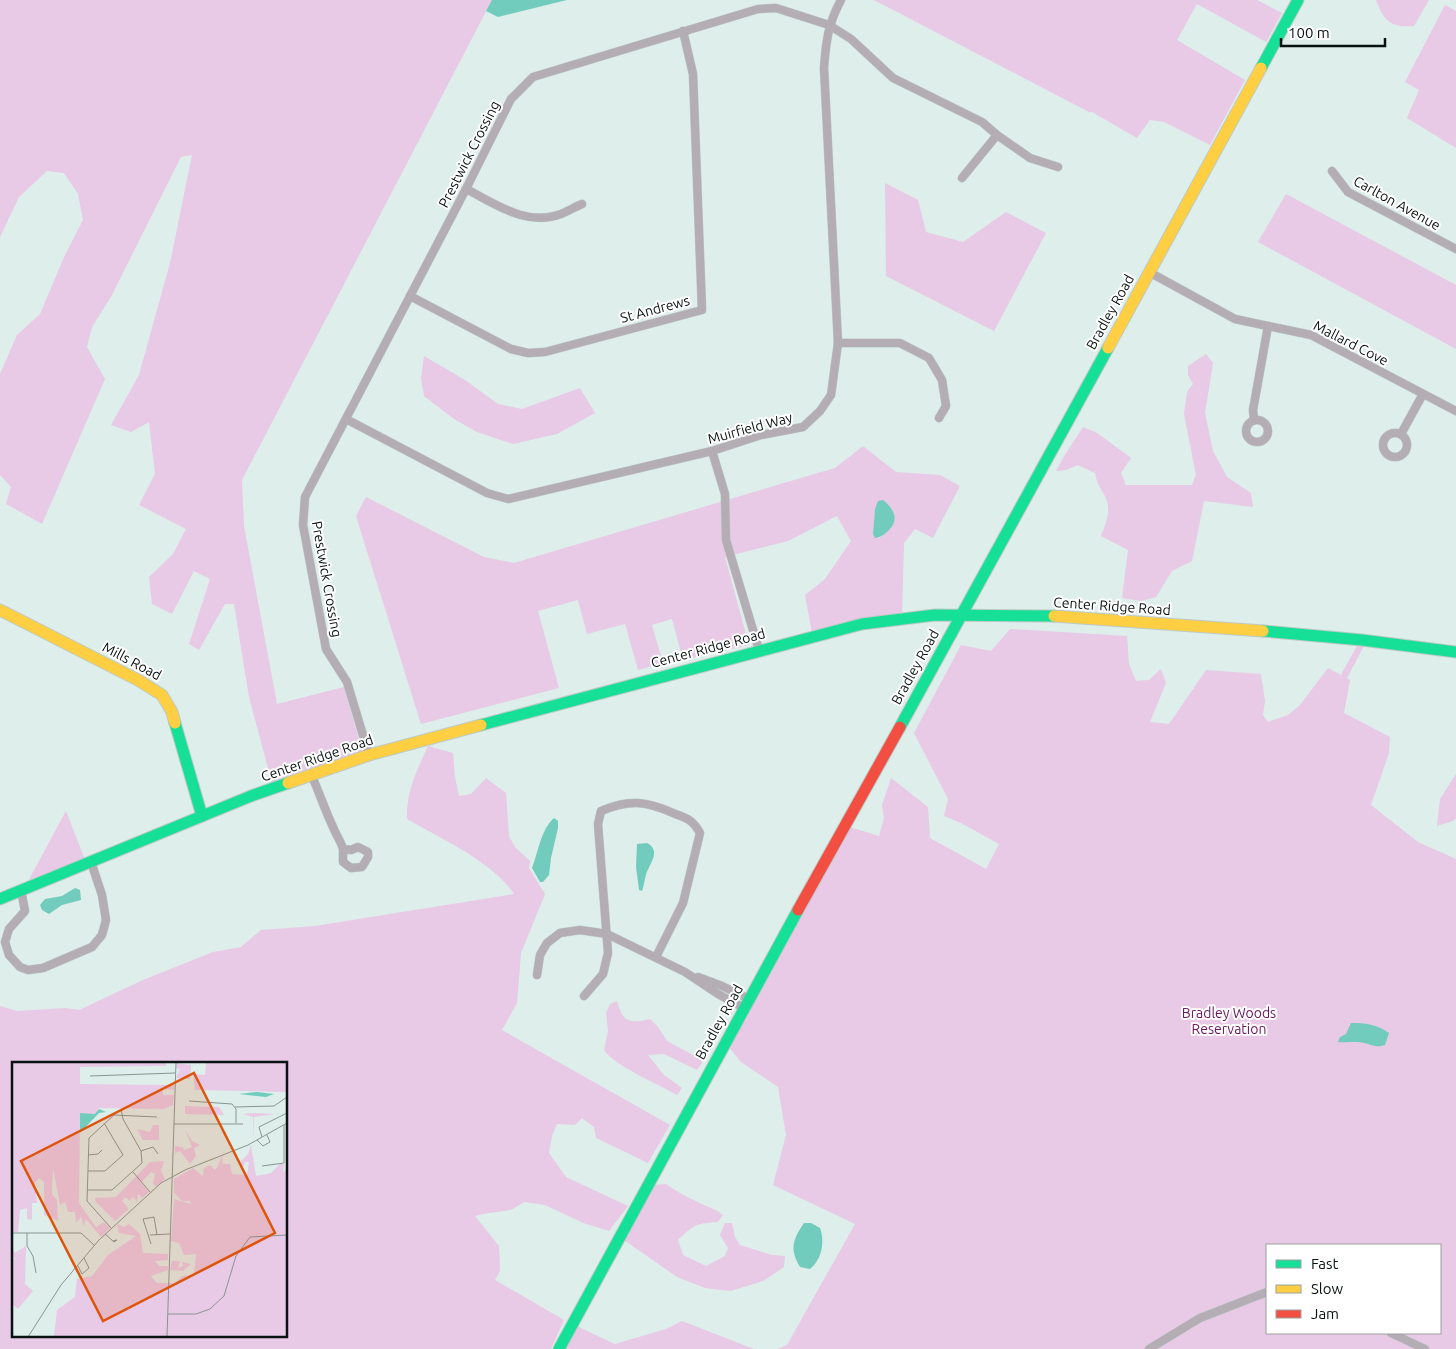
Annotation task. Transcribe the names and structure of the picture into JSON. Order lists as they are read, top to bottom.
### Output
{
  "streets": {
    "street": [
      "Prestwick Crossing",
      "Carlton Avenue",
      "St Andrews",
      "Bradley Road",
      "Mallard Cove",
      "Muirfield Way",
      "Center Ridge Road",
      "Mills Road"
    ]
  },
  "crossings": [
    ["Prestwick Crossing", "St Andrews"],
    ["Prestwick Crossing", "Muirfield Way"],
    ["Prestwick Crossing", "Center Ridge Road"],
    ["Bradley Road", "Mallard Cove"],
    ["Bradley Road", "Center Ridge Road"],
    ["Center Ridge Road", "Mills Road"]
  ],
  "parks": ["Bradley Woods Reservation"],
  "legend": ["Fast", "Slow", "Jam"],
  "scale_bar": "100 m"
}
